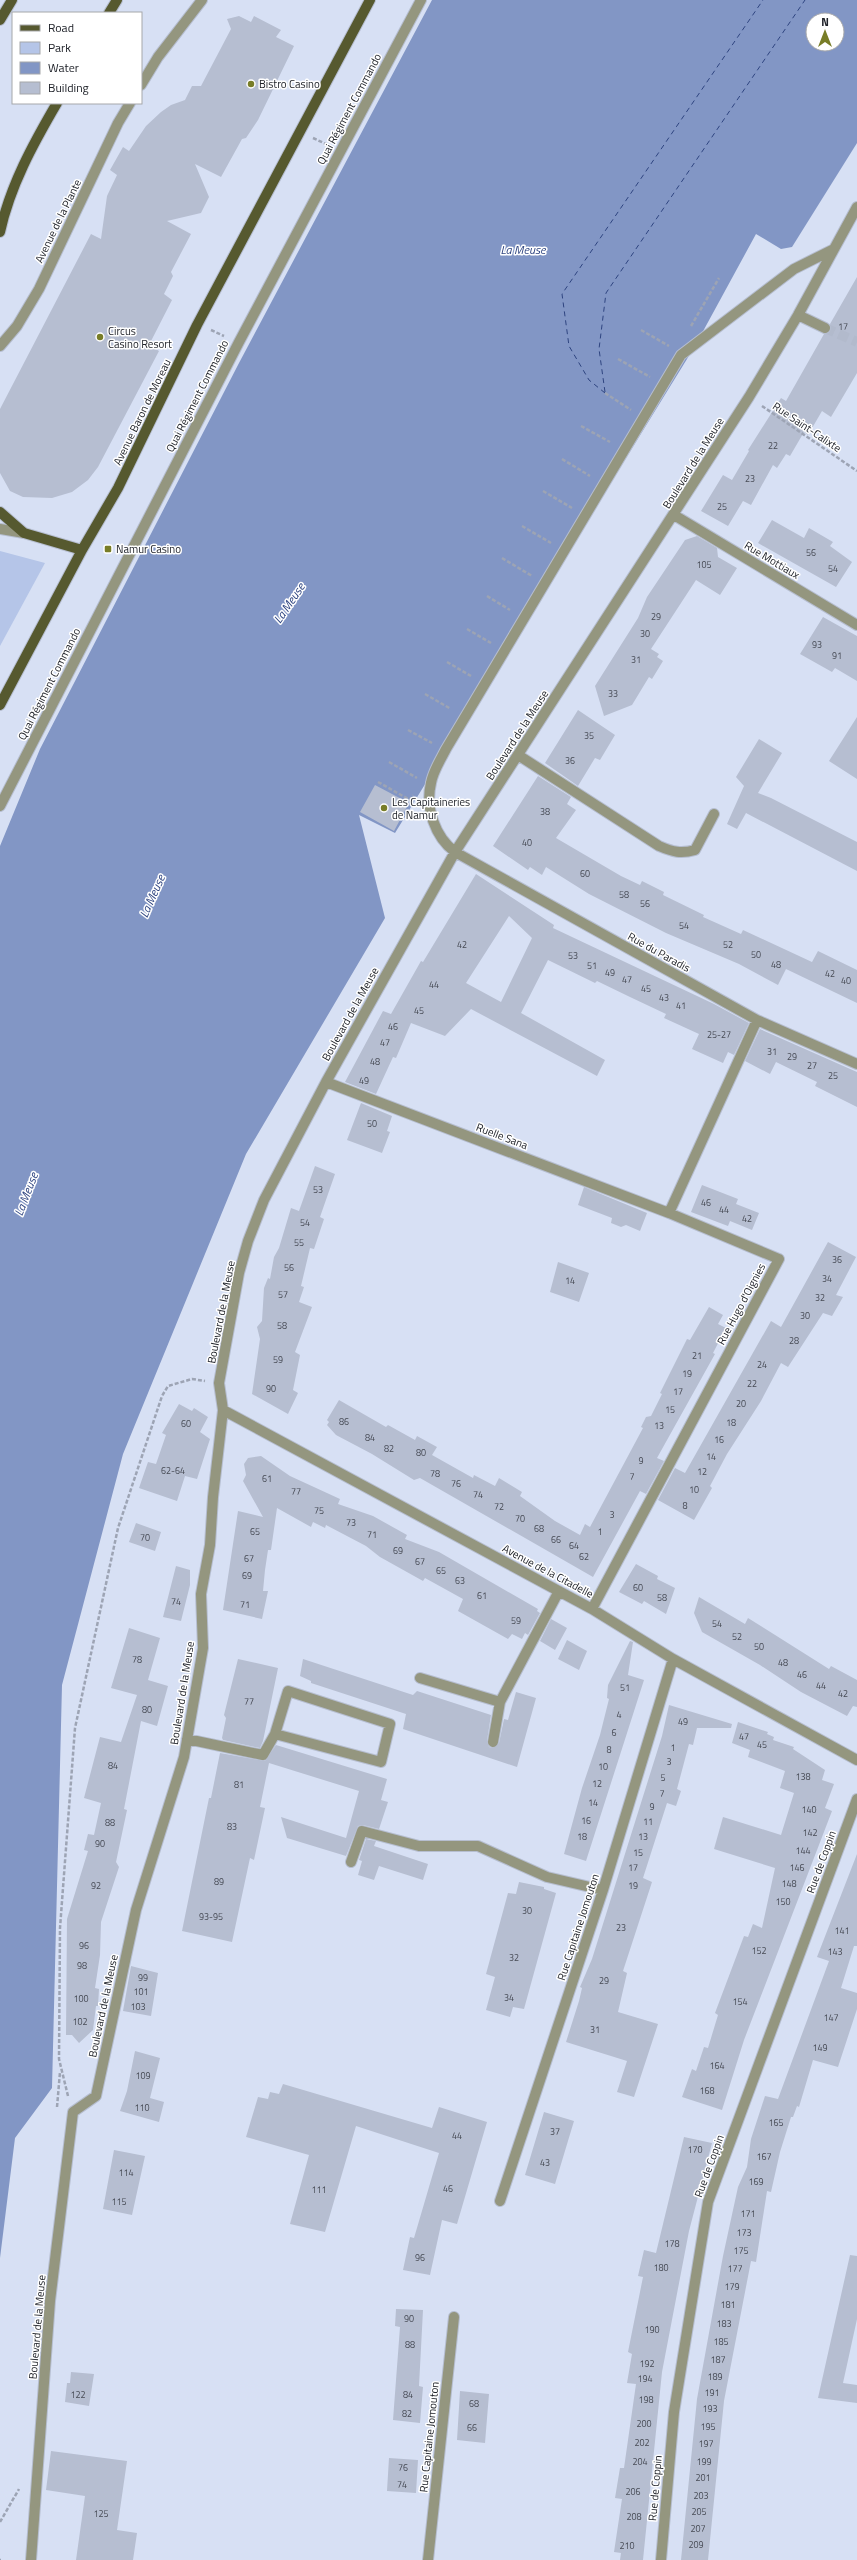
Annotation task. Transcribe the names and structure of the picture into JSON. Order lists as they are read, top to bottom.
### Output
{
  "streets": {
    "main road": ["Avenue Baron de Moreau"],
    "street": [
      "Quai Régiment Commando",
      "Avenue de la Plante",
      "Boulevard de la Meuse",
      "Rue Mottiaux",
      "Rue du Paradis",
      "Ruelle Sana",
      "Rue Hugo d'Oignies",
      "Avenue de la Citadelle",
      "Rue de Coppin",
      "Rue Capitaine Jomouton"
    ],
    "path": ["Rue Saint-Calixte"]
  },
  "crossings": [
    ["Rue Saint-Calixte", "Boulevard de la Meuse"],
    ["Boulevard de la Meuse", "Rue Mottiaux"],
    ["Boulevard de la Meuse", "Rue du Paradis"],
    ["Boulevard de la Meuse", "Ruelle Sana"],
    ["Boulevard de la Meuse", "Avenue de la Citadelle"],
    ["Ruelle Sana", "Rue Hugo d'Oignies"],
    ["Rue Hugo d'Oignies", "Avenue de la Citadelle"],
    ["Avenue de la Citadelle", "Rue Capitaine Jomouton"]
  ],
  "water": ["La Meuse"],
  "places": {
    "other": ["Bistro Casino", "Circus Casino Resort", "Les Capitaineries de Namur"],
    "transit": ["Namur Casino"]
  },
  "house_numbers": [
    "17",
    "22",
    "23",
    "25",
    "56",
    "105",
    "54",
    "29",
    "30",
    "93",
    "91",
    "31",
    "33",
    "35",
    "36",
    "38",
    "40",
    "60",
    "58",
    "56",
    "54",
    "42",
    "52",
    "50",
    "53",
    "48",
    "51",
    "49",
    "42",
    "47",
    "40",
    "44",
    "45",
    "43",
    "41",
    "45",
    "46",
    "25-27",
    "47",
    "31",
    "29",
    "48",
    "27",
    "25",
    "49",
    "50",
    "53",
    "46",
    "44",
    "42",
    "54",
    "55",
    "36",
    "56",
    "34",
    "14",
    "57",
    "32",
    "30",
    "58",
    "28",
    "21",
    "59",
    "24",
    "19",
    "22",
    "90",
    "17",
    "20",
    "15",
    "86",
    "18",
    "60",
    "13",
    "84",
    "16",
    "82",
    "80",
    "14",
    "9",
    "62-64",
    "12",
    "78",
    "7",
    "61",
    "76",
    "10",
    "77",
    "74",
    "8",
    "72",
    "75",
    "3",
    "70",
    "73",
    "68",
    "65",
    "1",
    "71",
    "70",
    "66",
    "64",
    "69",
    "62",
    "67",
    "67",
    "65",
    "69",
    "63",
    "60",
    "61",
    "58",
    "74",
    "71",
    "59",
    "54",
    "52",
    "50",
    "78",
    "48",
    "46",
    "44",
    "51",
    "42",
    "77",
    "80",
    "4",
    "49",
    "6",
    "47",
    "45",
    "1",
    "8",
    "3",
    "84",
    "10",
    "138",
    "5",
    "12",
    "81",
    "7",
    "14",
    "9",
    "140",
    "16",
    "11",
    "88",
    "83",
    "142",
    "18",
    "13",
    "90",
    "144",
    "15",
    "17",
    "146",
    "89",
    "148",
    "92",
    "19",
    "150",
    "30",
    "93-95",
    "23",
    "141",
    "96",
    "152",
    "143",
    "32",
    "98",
    "99",
    "29",
    "101",
    "34",
    "100",
    "154",
    "103",
    "147",
    "102",
    "31",
    "149",
    "164",
    "109",
    "168",
    "110",
    "165",
    "37",
    "44",
    "170",
    "167",
    "43",
    "114",
    "169",
    "46",
    "111",
    "115",
    "171",
    "173",
    "178",
    "175",
    "96",
    "180",
    "177",
    "179",
    "181",
    "90",
    "183",
    "190",
    "185",
    "88",
    "187",
    "192",
    "189",
    "194",
    "191",
    "122",
    "84",
    "198",
    "68",
    "193",
    "82",
    "200",
    "195",
    "66",
    "202",
    "197",
    "204",
    "199",
    "76",
    "201",
    "74",
    "206",
    "203",
    "205",
    "125",
    "208",
    "207",
    "209",
    "210"
  ],
  "legend": [
    "Road",
    "Park",
    "Water",
    "Building"
  ],
  "north": "top"
}
